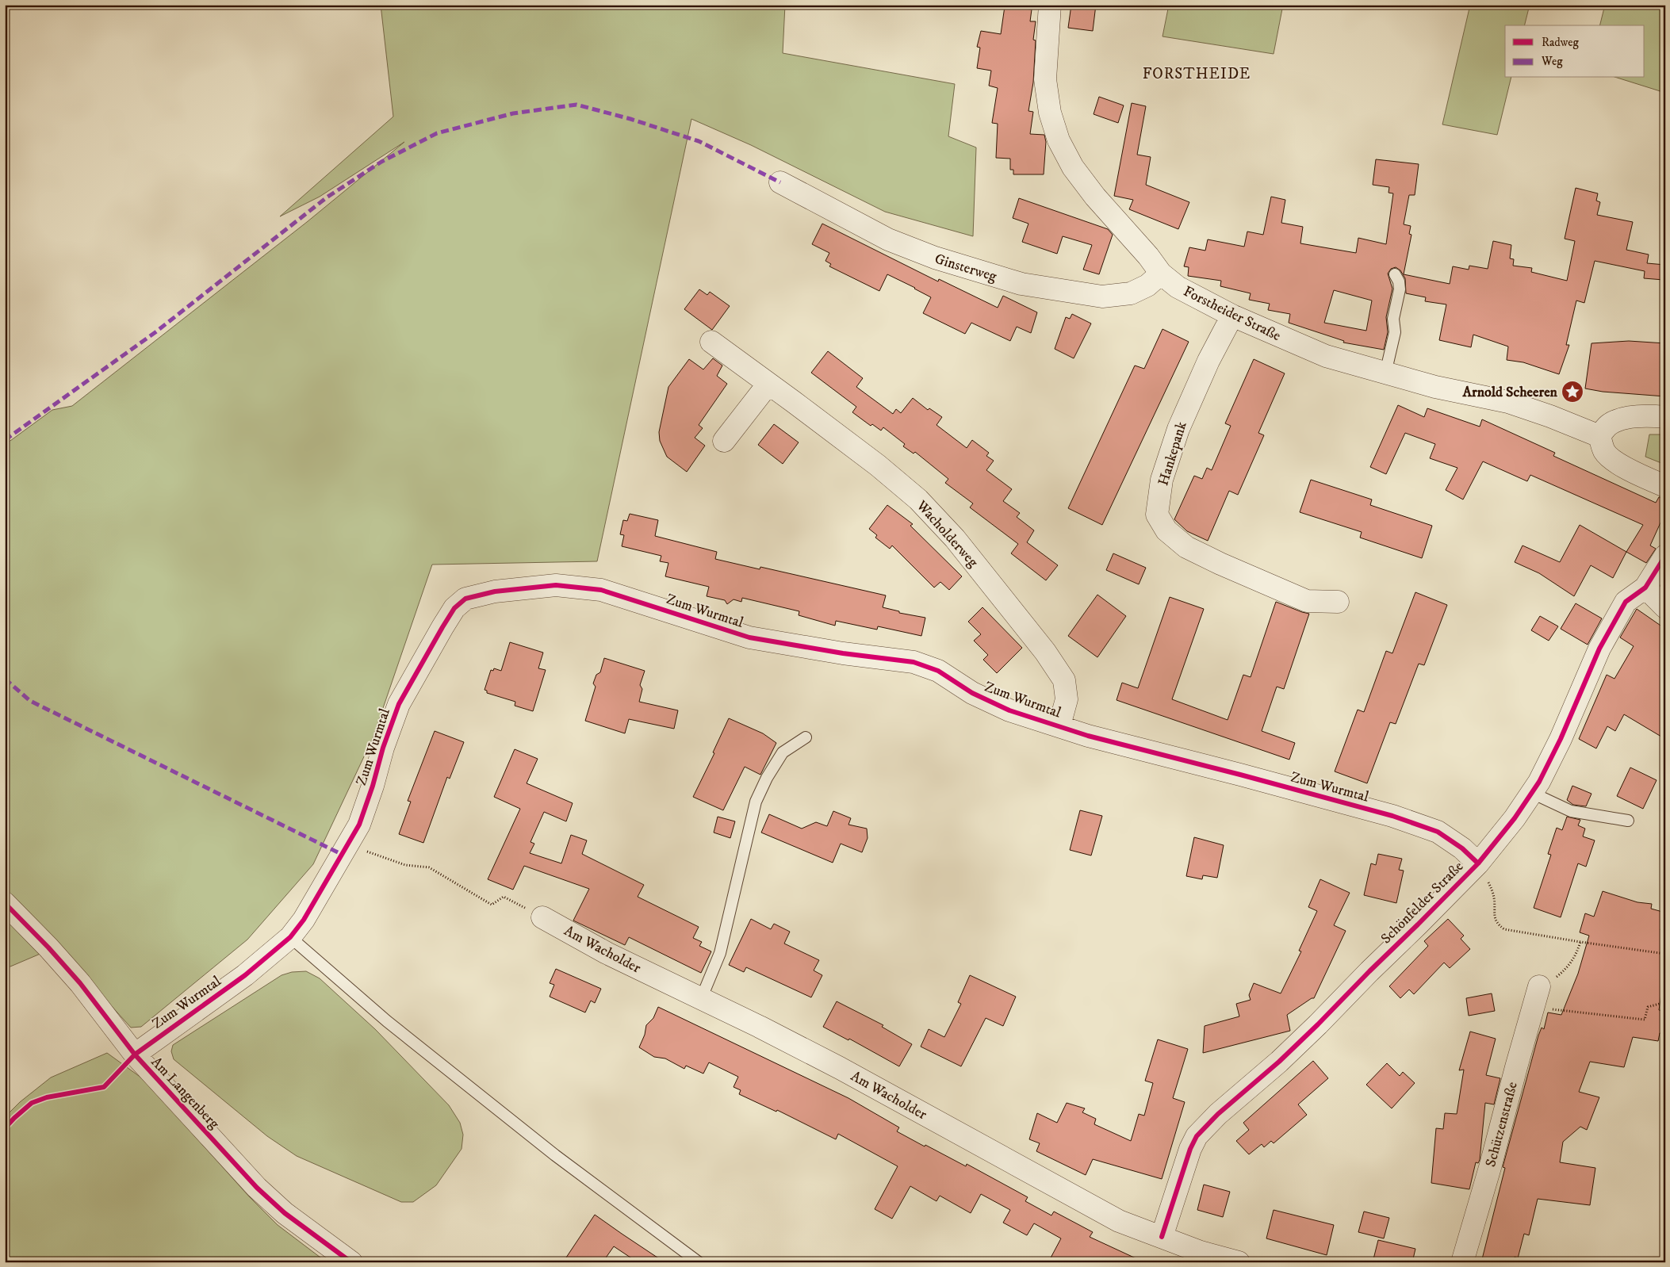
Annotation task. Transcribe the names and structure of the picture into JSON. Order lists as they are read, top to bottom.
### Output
{
  "streets": {
    "street": [
      "Ginsterweg",
      "Forstheider Straße",
      "Hankepank",
      "Wacholderweg",
      "Zum Wurmtal",
      "Schönfelder Straße",
      "Am Wacholder",
      "Am Langenberg",
      "Schützenstraße"
    ]
  },
  "crossings": [
    ["Ginsterweg", "Forstheider Straße"],
    ["Forstheider Straße", "Hankepank"],
    ["Wacholderweg", "Zum Wurmtal"],
    ["Zum Wurmtal", "Schönfelder Straße"],
    ["Zum Wurmtal", "Am Langenberg"],
    ["Schönfelder Straße", "Am Wacholder"]
  ],
  "districts": ["FORSTHEIDE"],
  "places": {
    "place": ["Arnold Scheeren"]
  },
  "legend": ["Radweg", "Weg"]
}
